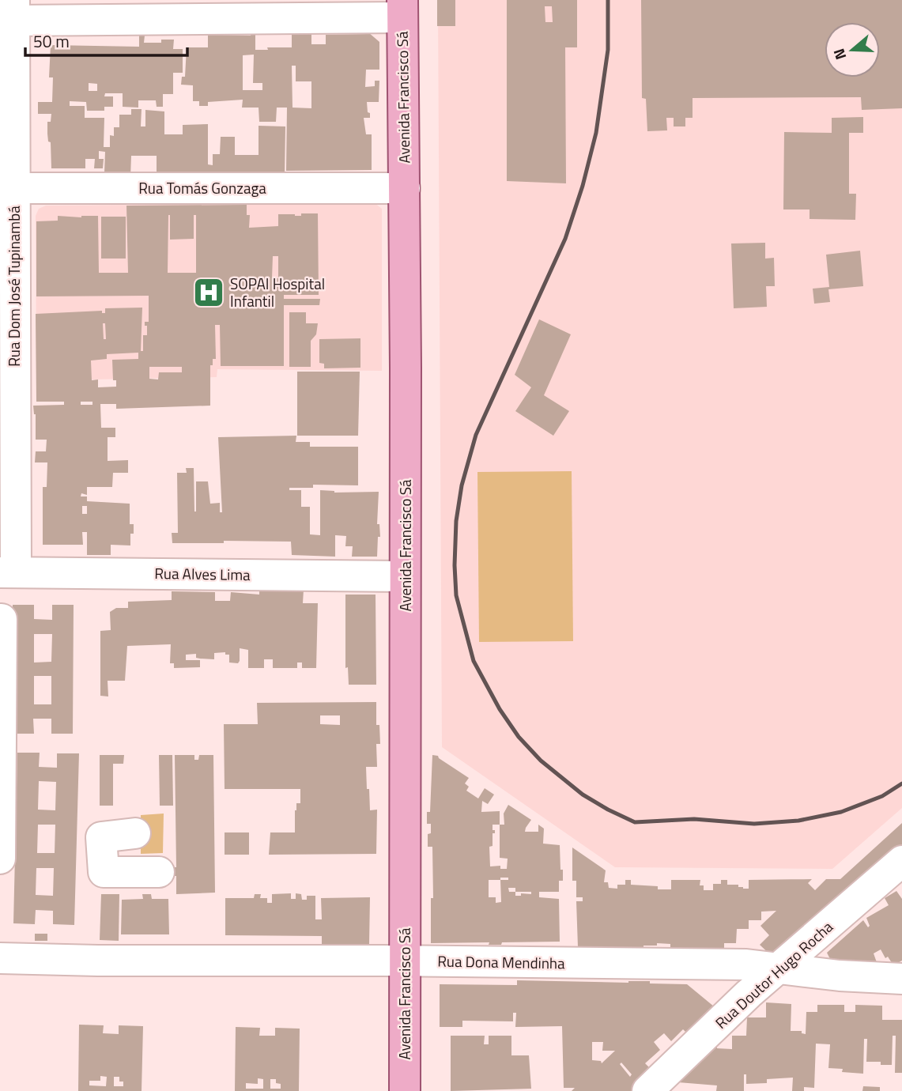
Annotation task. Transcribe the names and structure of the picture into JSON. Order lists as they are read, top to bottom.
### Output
{
  "streets": {
    "main road": ["Avenida Francisco Sá"],
    "street": [
      "Rua Tomás Gonzaga",
      "Rua Dom José Tupinambá",
      "Rua Alves Lima",
      "Rua Dona Mendinha",
      "Rua Doutor Hugo Rocha"
    ]
  },
  "crossings": [
    ["Avenida Francisco Sá", "Rua Tomás Gonzaga"],
    ["Avenida Francisco Sá", "Rua Alves Lima"],
    ["Avenida Francisco Sá", "Rua Dona Mendinha"],
    ["Rua Tomás Gonzaga", "Rua Dom José Tupinambá"],
    ["Rua Dom José Tupinambá", "Rua Alves Lima"],
    ["Rua Dona Mendinha", "Rua Doutor Hugo Rocha"]
  ],
  "places": {
    "hospital": ["SOPAI Hospital Infantil"]
  },
  "scale_bar": "50 m",
  "north": "left"
}
